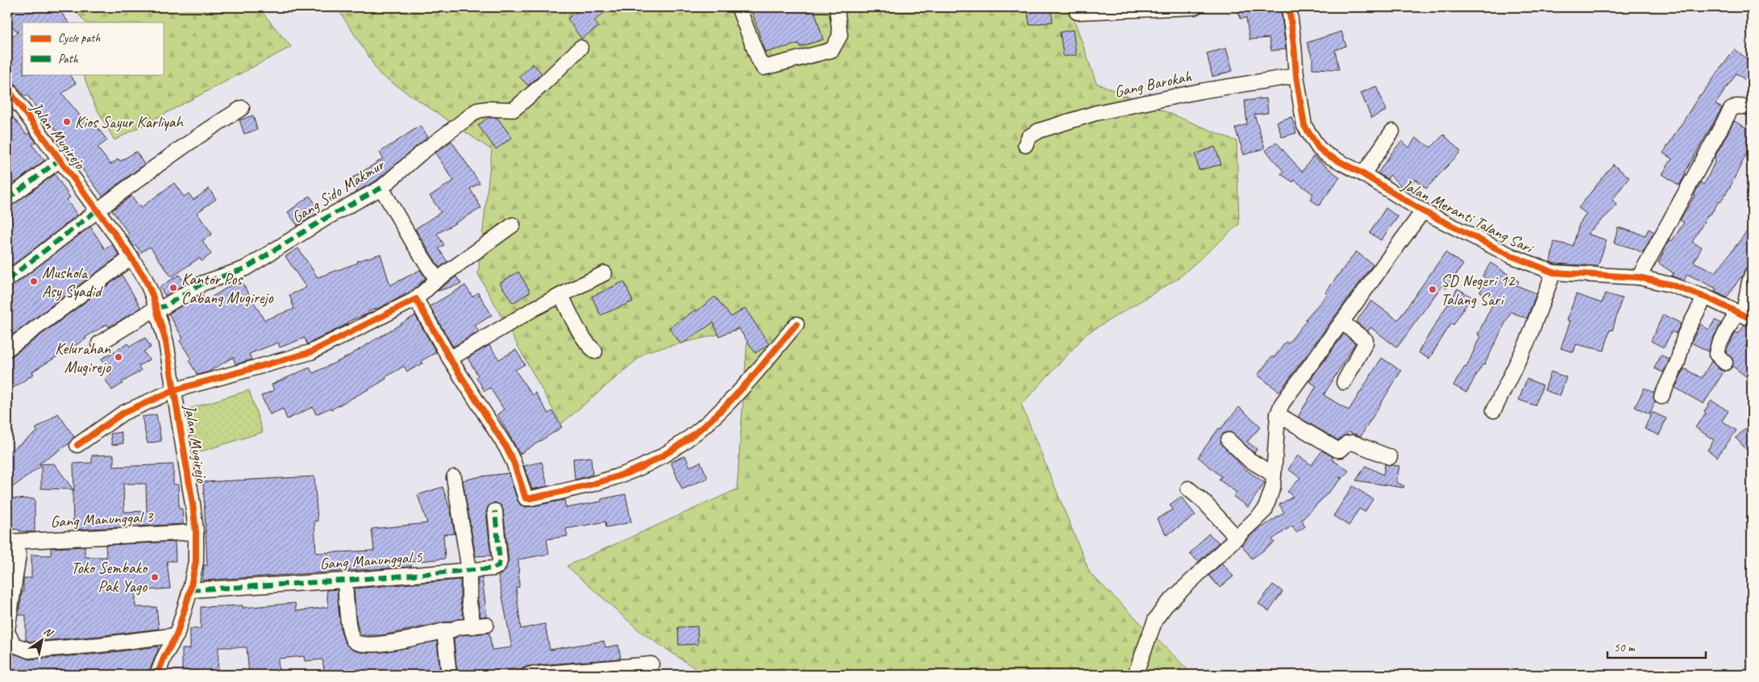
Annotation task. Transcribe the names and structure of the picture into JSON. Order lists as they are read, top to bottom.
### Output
{
  "streets": {
    "street": [
      "Gang Barokah",
      "Jalan Mugirejo",
      "Gang Sido Makmur",
      "Jalan Meranti Talang Sari",
      "Gang Manunggal 3",
      "Gang Manunggal 5"
    ]
  },
  "crossings": [
    ["Gang Barokah", "Jalan Meranti Talang Sari"],
    ["Jalan Mugirejo", "Gang Sido Makmur"],
    ["Jalan Mugirejo", "Gang Manunggal 3"],
    ["Jalan Mugirejo", "Gang Manunggal 5"]
  ],
  "places": [
    "Kios Sayur Karliyah",
    "Mushola Asy Syadid",
    "Kantor Pos Cabang Mugirejo",
    "SD Negeri 12 Talang Sari",
    "Kelurahan Mugirejo",
    "Toko Sembako Pak Yago"
  ],
  "legend": ["Cycle path", "Path"],
  "scale_bar": "50 m",
  "north": "top right"
}
